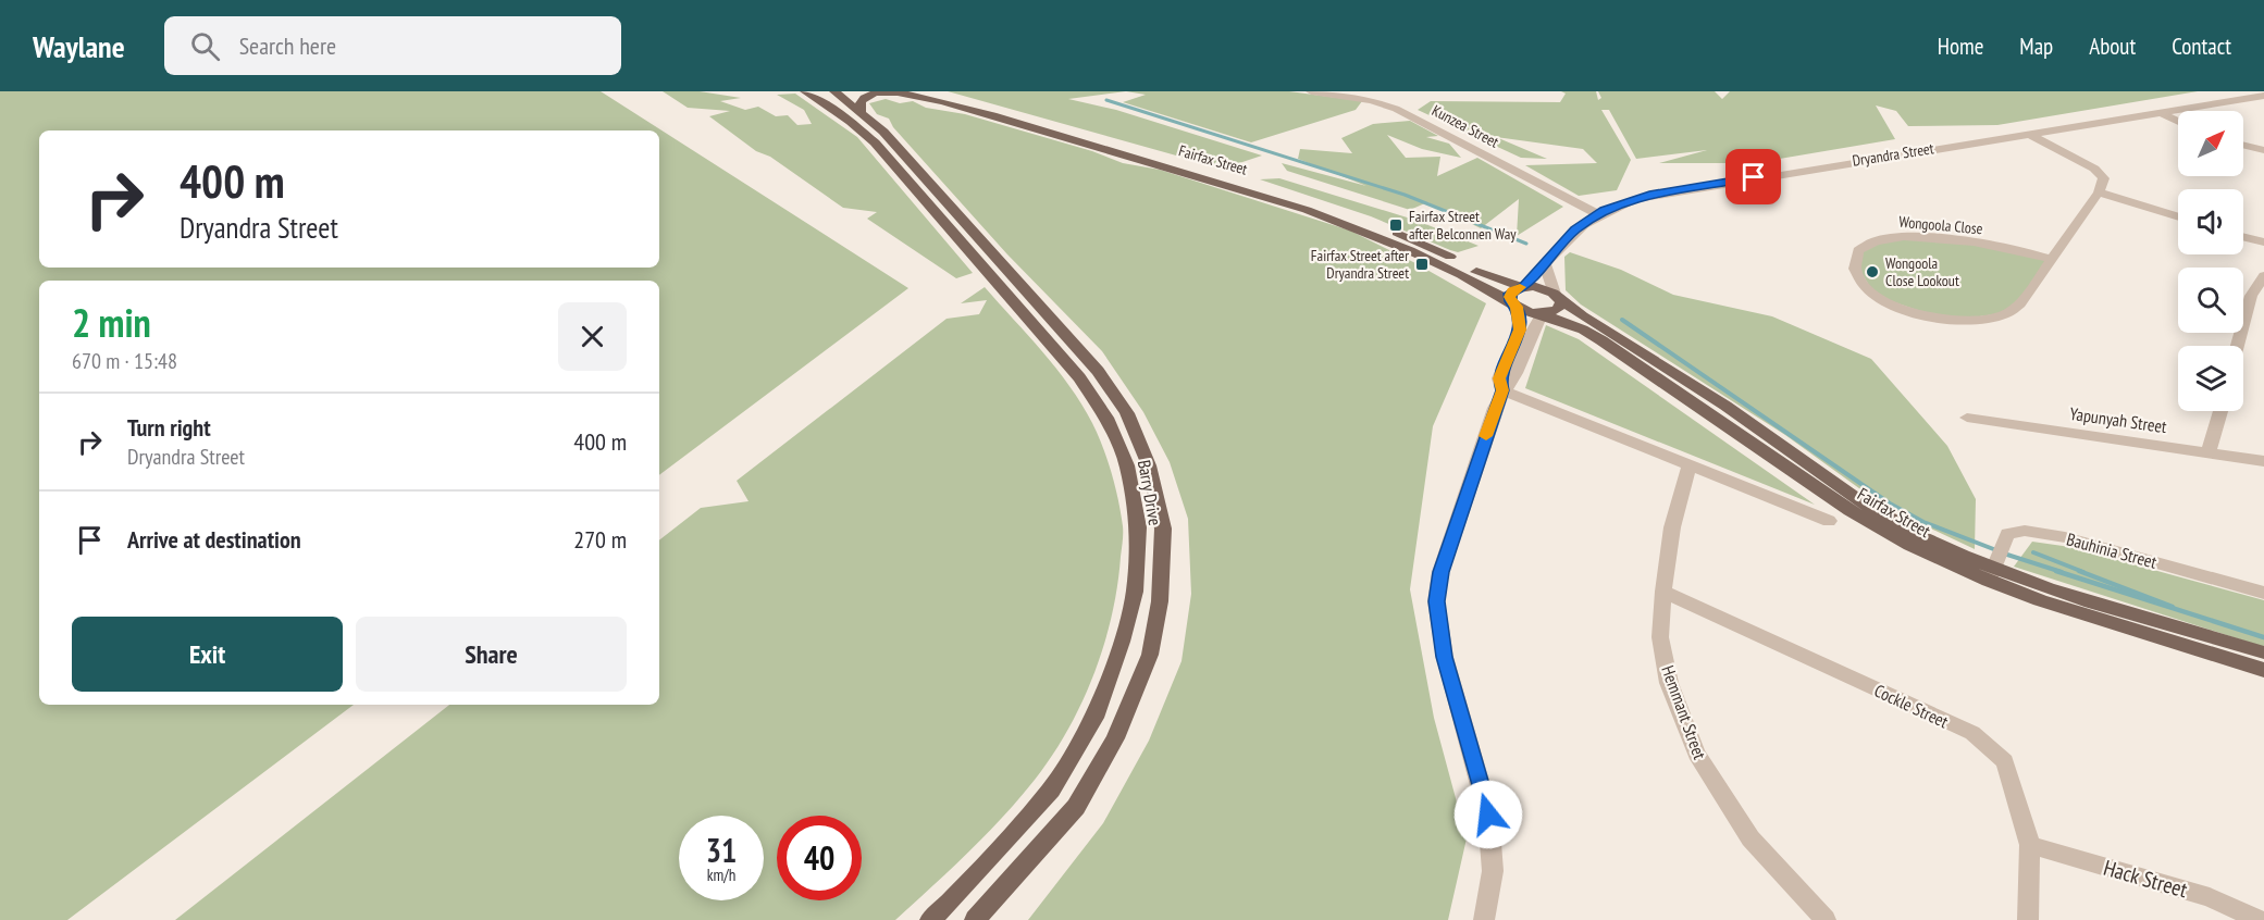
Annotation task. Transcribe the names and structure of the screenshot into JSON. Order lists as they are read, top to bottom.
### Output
{
  "streets": {
    "main road": ["Fairfax Street", "Barry Drive"],
    "street": [
      "Kunzea Street",
      "Dryandra Street",
      "Wongoola Close",
      "Yapunyah Street",
      "Bauhinia Street",
      "Cockle Street",
      "Hemmant Street",
      "Hack Street"
    ]
  },
  "crossings": [
    ["Kunzea Street", "Dryandra Street"],
    ["Dryandra Street", "Fairfax Street"],
    ["Fairfax Street", "Bauhinia Street"],
    ["Cockle Street", "Hemmant Street"],
    ["Cockle Street", "Hack Street"]
  ],
  "places": {
    "transit": ["Fairfax Street after Belconnen Way", "Fairfax Street after Dryandra Street"],
    "other": ["Wongoola Close Lookout"]
  },
  "north": "top right",
  "page": {
    "header": "Waylane",
    "search": "Search here",
    "nav": [
      "Home",
      "Map",
      "About",
      "Contact"
    ],
    "turn": ["400 m", "Dryandra Street"],
    "heading": ["2 min", "670 m · 15:48"],
    "list": [
      {
        "name": "Turn right",
        "note": "Dryandra Street",
        "value": "400 m"
      },
      {
        "name": "Arrive at destination",
        "value": "270 m"
      }
    ],
    "buttons": ["Exit", "Share"],
    "speed": "31 km/h",
    "limit": "40"
  }
}
